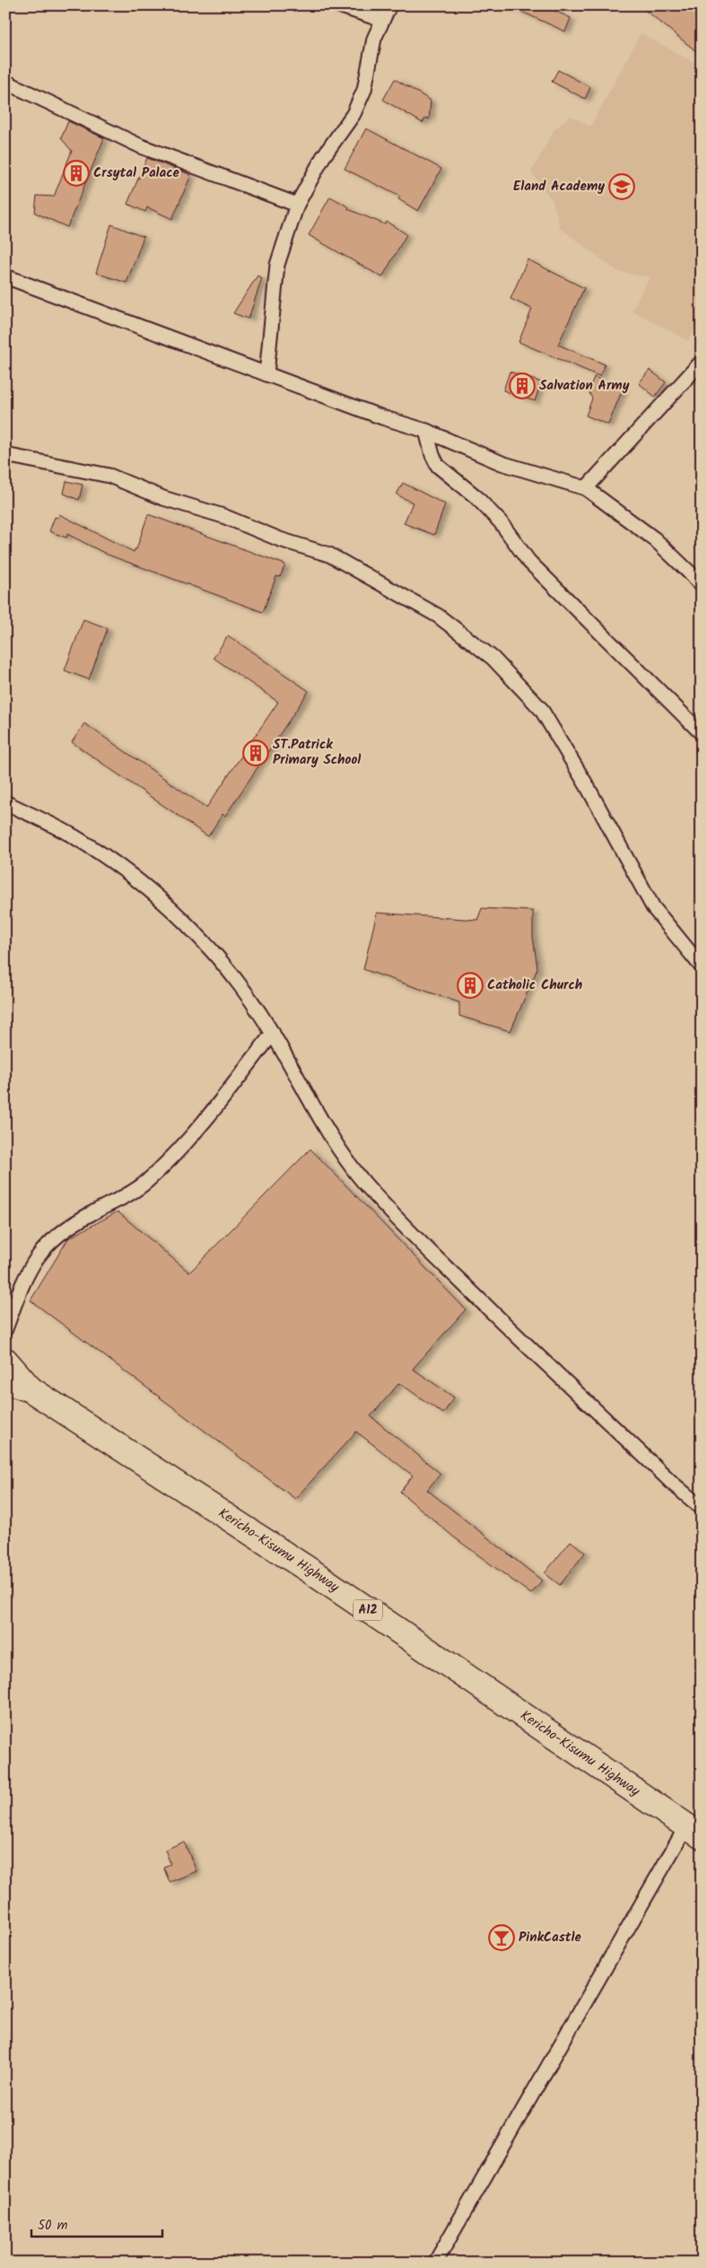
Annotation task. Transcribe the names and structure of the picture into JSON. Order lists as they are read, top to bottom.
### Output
{
  "streets": {
    "highway": ["Kericho-Kisumu Highway", "A12"]
  },
  "places": {
    "building": [
      "Crsytal Palace",
      "Salvation Army",
      "ST.Patrick Primary School",
      "Catholic Church"
    ],
    "school or university": ["Eland Academy"],
    "bar": ["PinkCastle"]
  },
  "scale_bar": "50 m"
}
